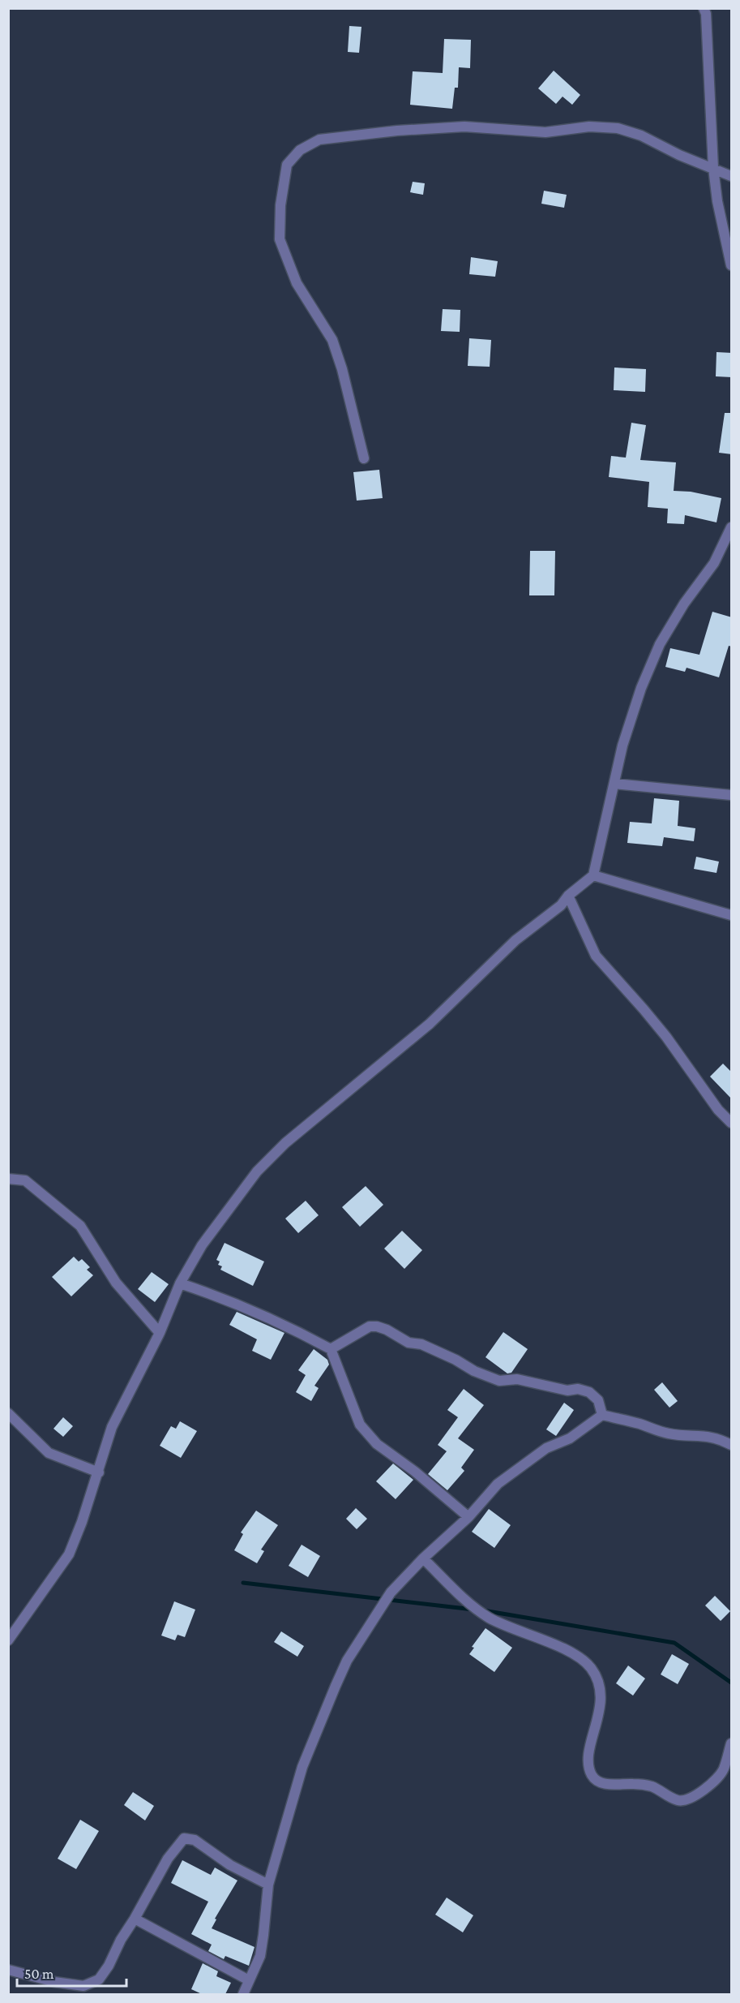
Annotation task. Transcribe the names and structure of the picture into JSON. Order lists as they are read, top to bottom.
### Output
{
  "scale_bar": "50 m"
}
